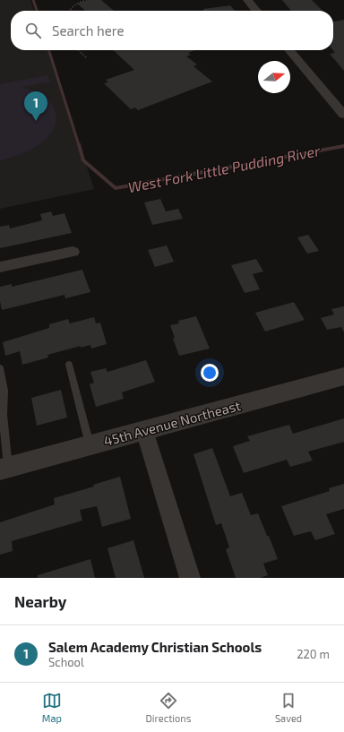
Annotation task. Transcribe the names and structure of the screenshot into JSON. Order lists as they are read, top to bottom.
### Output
{
  "streets": {
    "street": ["45th Avenue Northeast"]
  },
  "water": ["West Fork Little Pudding River"],
  "north": "right",
  "page": {
    "search": "Search here",
    "pins": "1",
    "heading": "Nearby",
    "list": [
      {
        "mark": "1",
        "name": "Salem Academy Christian Schools",
        "note": "School",
        "value": "220 m"
      }
    ],
    "nav": ["Map", "Directions", "Saved"]
  }
}
